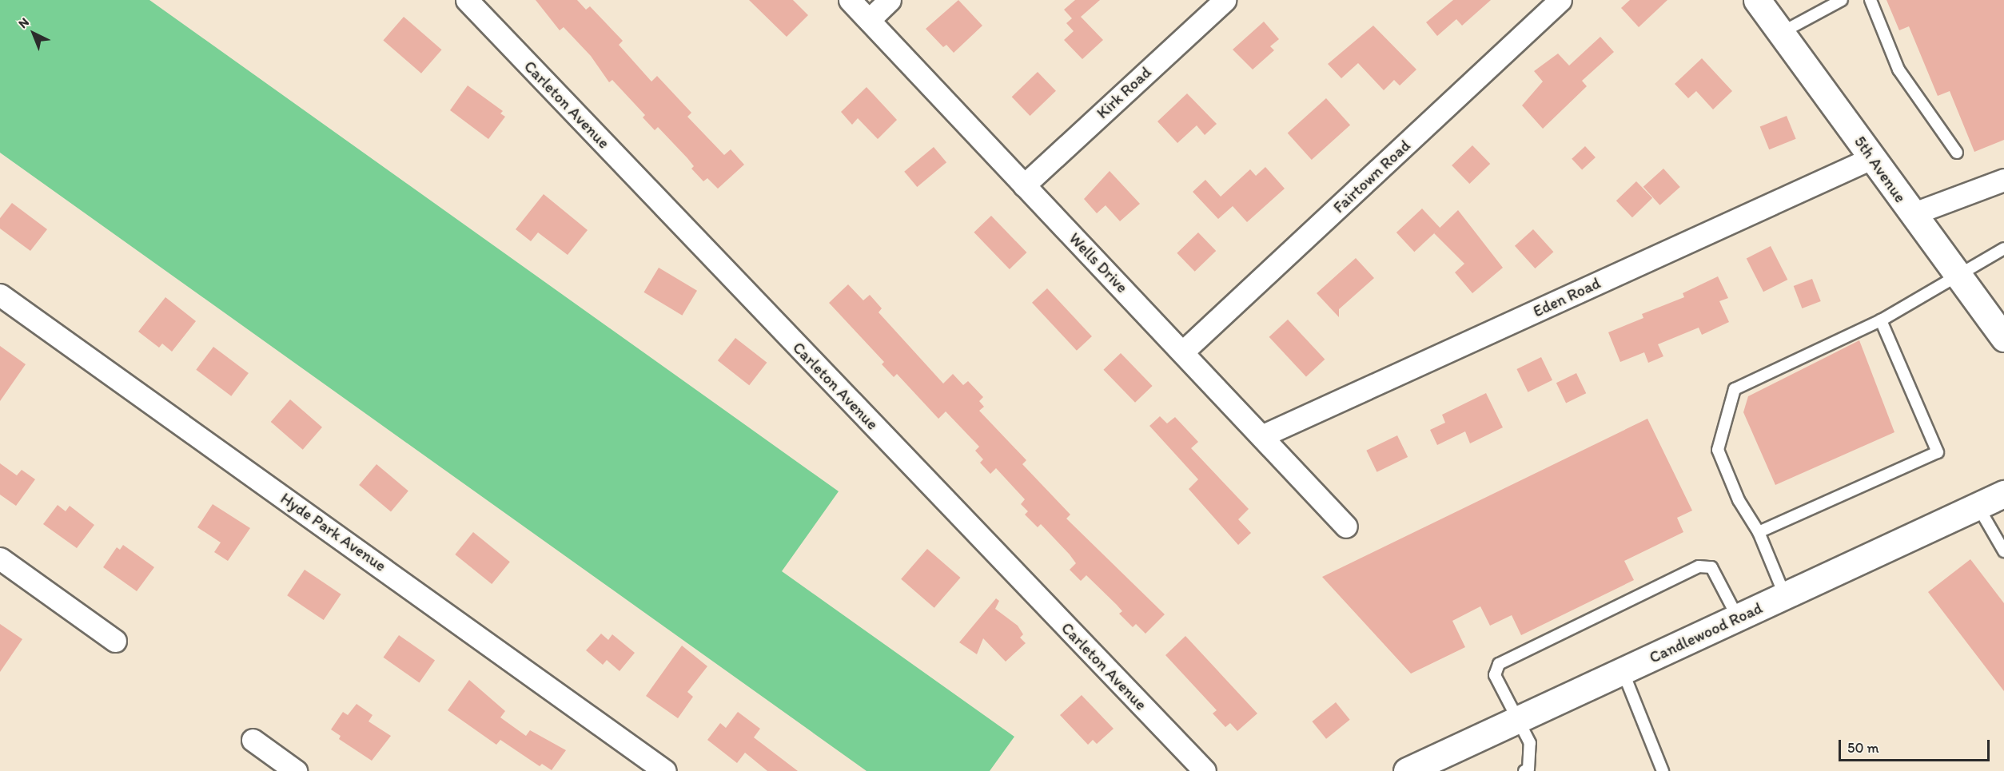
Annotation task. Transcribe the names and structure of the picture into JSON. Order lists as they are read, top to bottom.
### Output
{
  "streets": {
    "street": [
      "Kirk Road",
      "Carleton Avenue",
      "5th Avenue",
      "Fairtown Road",
      "Wells Drive",
      "Eden Road",
      "Hyde Park Avenue",
      "Candlewood Road"
    ]
  },
  "crossings": [
    ["Kirk Road", "Wells Drive"],
    ["5th Avenue", "Eden Road"],
    ["Fairtown Road", "Wells Drive"],
    ["Wells Drive", "Eden Road"]
  ],
  "scale_bar": "50 m",
  "north": "top left"
}
